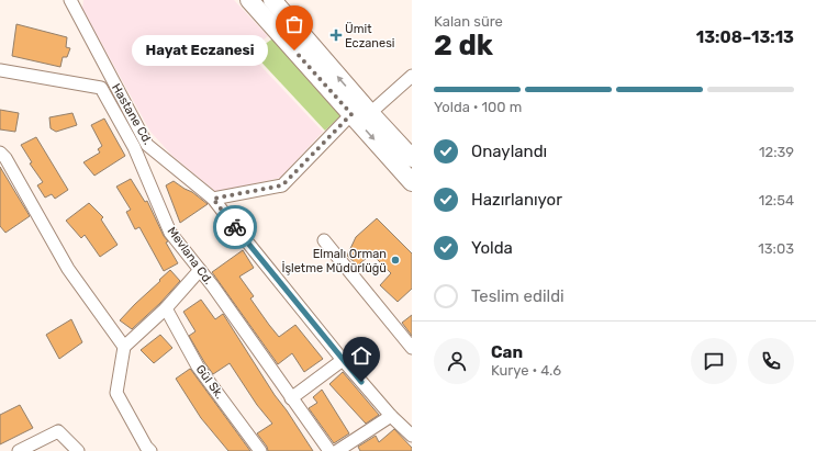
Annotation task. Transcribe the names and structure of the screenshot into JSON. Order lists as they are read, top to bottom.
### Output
{
  "streets": {
    "street": ["Hastane Cd.", "Mevlana Cd.", "Gül Sk."]
  },
  "places": {
    "health": ["Ümit Eczanesi"],
    "other": ["Hayat Eczanesi", "Elmalı Orman İşletme Müdürlüğü"]
  },
  "page": {
    "heading": ["2 dk", "Kalan süre", "13:08–13:13"],
    "panel": ["Can", "Kurye · 4.6"],
    "bubble": "Hayat Eczanesi",
    "bar": "Yolda · 100 m",
    "list": [
      ["Onaylandı", "12:39"],
      ["Hazırlanıyor", "12:54"],
      ["Yolda", "13:03"],
      "Teslim edildi"
    ]
  }
}
